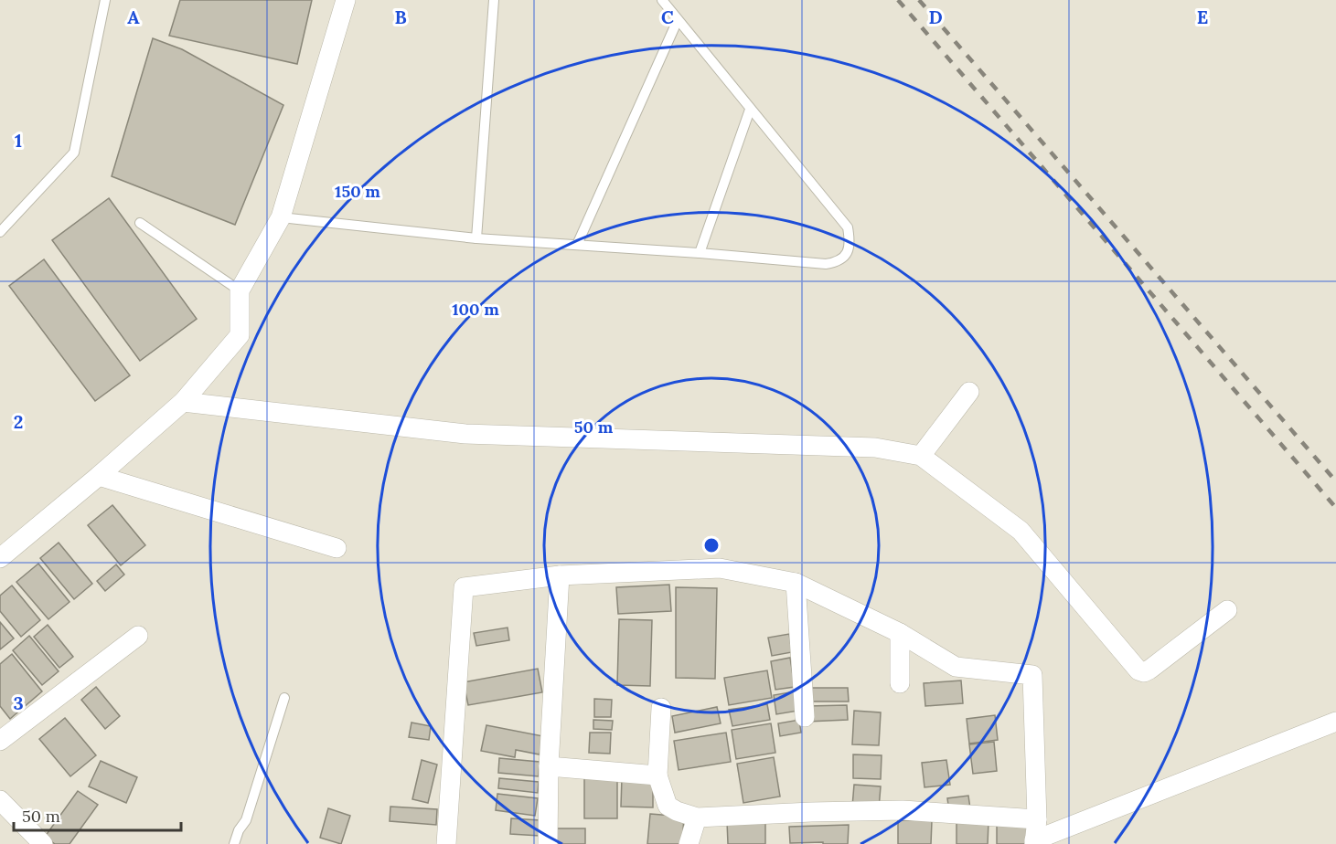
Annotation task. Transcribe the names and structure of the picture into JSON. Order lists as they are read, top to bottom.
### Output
{
  "scale_bar": "50 m",
  "grid": {
    "columns": [
      "A",
      "B",
      "C",
      "D",
      "E"
    ],
    "rows": ["1", "2", "3"]
  },
  "rings": ["150 m", "100 m", "50 m"]
}
